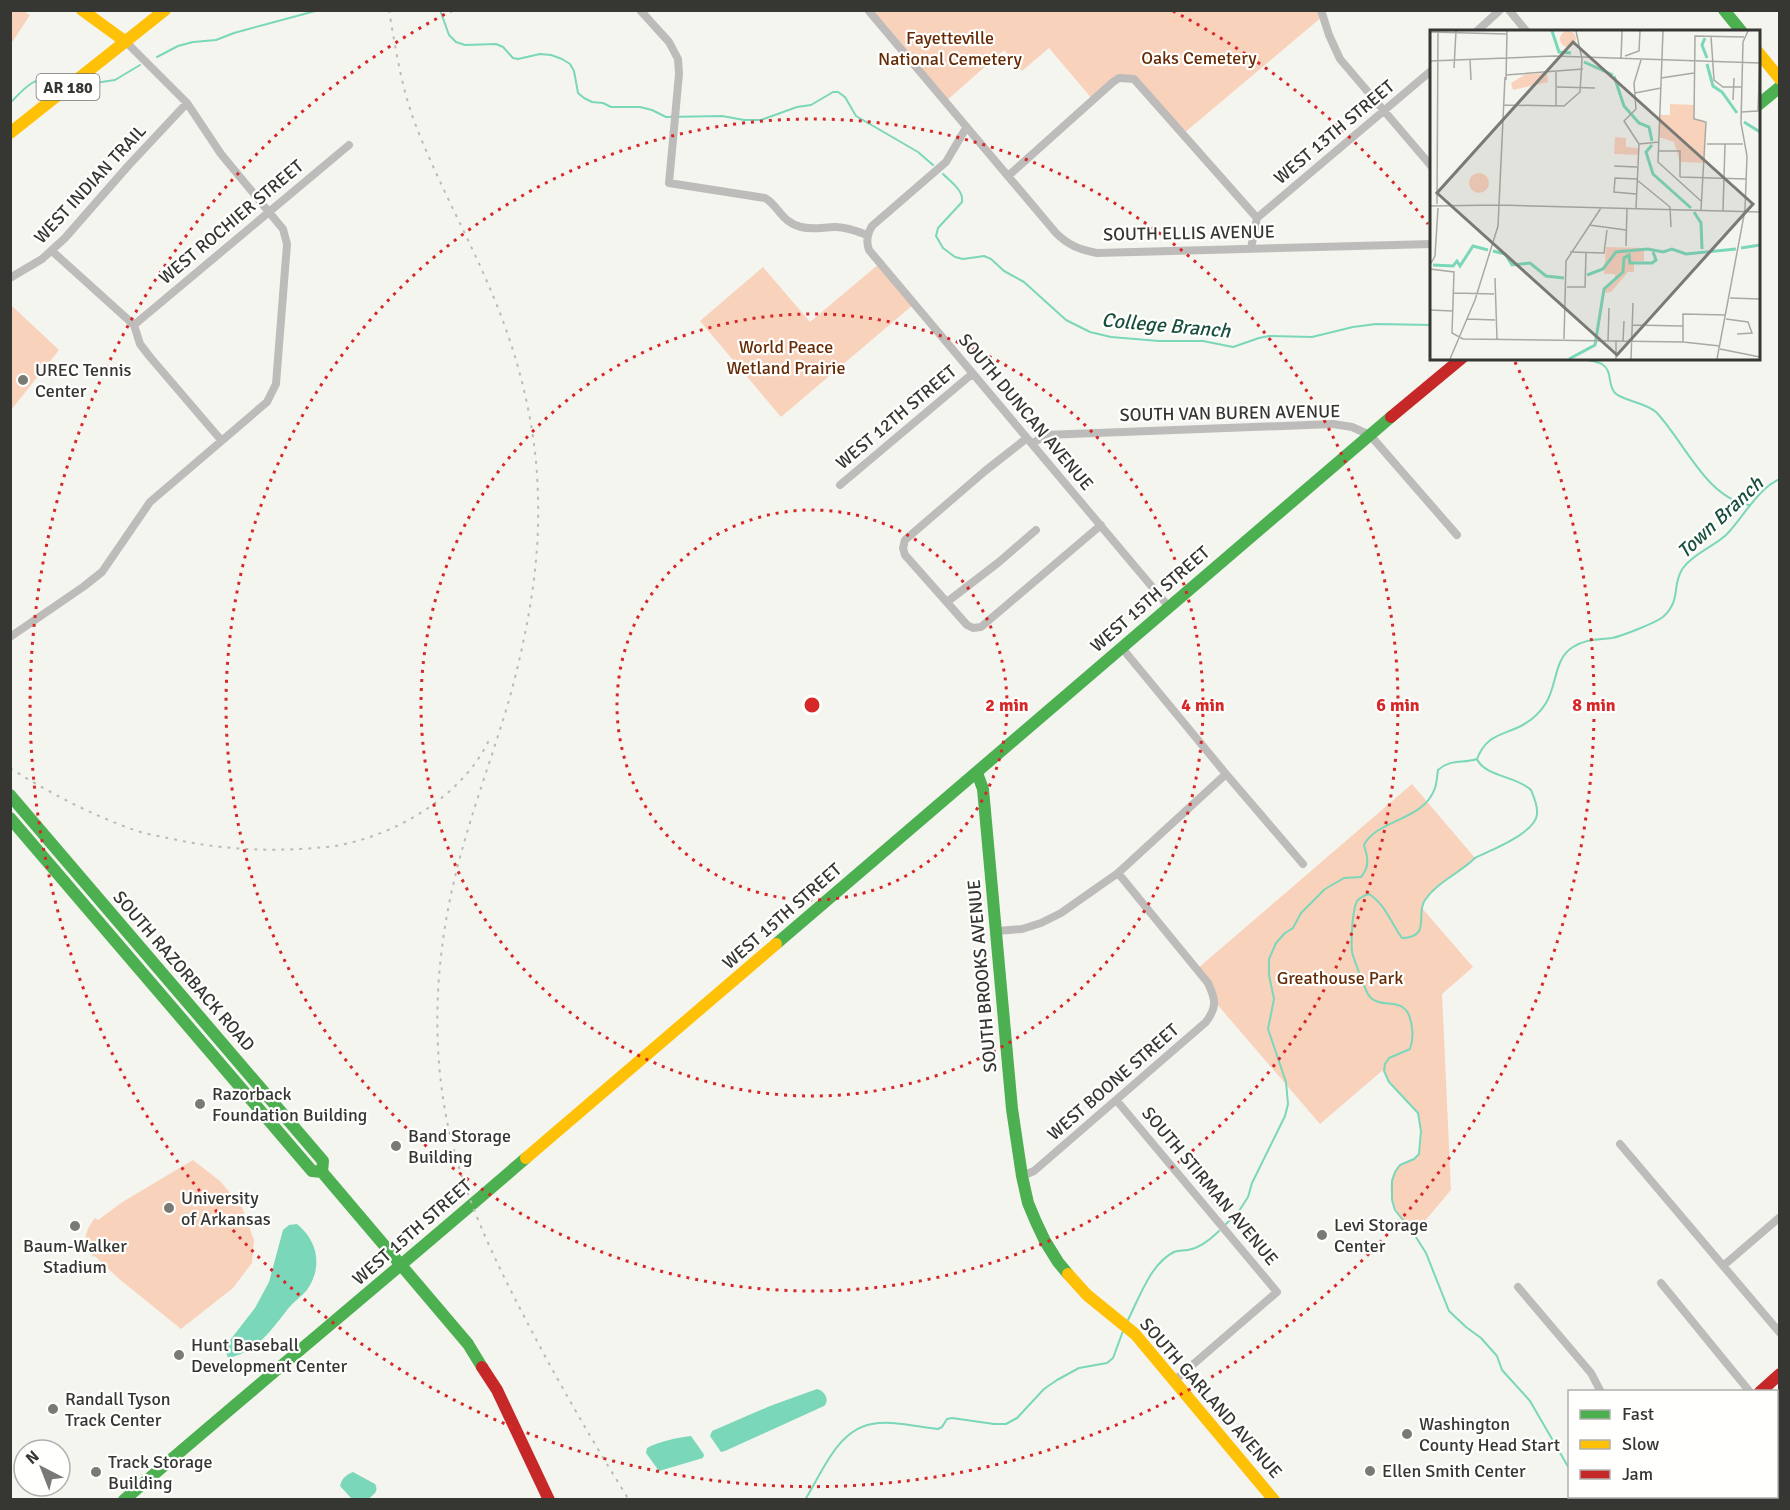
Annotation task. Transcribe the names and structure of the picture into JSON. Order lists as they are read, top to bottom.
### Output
{
  "streets": {
    "main road": [
      "AR 180",
      "WEST 15TH STREET",
      "SOUTH RAZORBACK ROAD",
      "SOUTH BROOKS AVENUE",
      "SOUTH GARLAND AVENUE"
    ],
    "street": [
      "WEST 13TH STREET",
      "WEST INDIAN TRAIL",
      "WEST ROCHIER STREET",
      "SOUTH ELLIS AVENUE",
      "SOUTH DUNCAN AVENUE",
      "SOUTH VAN BUREN AVENUE",
      "WEST 12TH STREET",
      "WEST BOONE STREET",
      "SOUTH STIRMAN AVENUE"
    ]
  },
  "crossings": [
    ["SOUTH DUNCAN AVENUE", "SOUTH VAN BUREN AVENUE"],
    ["SOUTH DUNCAN AVENUE", "WEST 12TH STREET"],
    ["SOUTH DUNCAN AVENUE", "WEST 15TH STREET"],
    ["SOUTH VAN BUREN AVENUE", "WEST 15TH STREET"],
    ["WEST 15TH STREET", "SOUTH RAZORBACK ROAD"],
    ["WEST 15TH STREET", "SOUTH BROOKS AVENUE"],
    ["SOUTH BROOKS AVENUE", "WEST BOONE STREET"],
    ["SOUTH BROOKS AVENUE", "SOUTH GARLAND AVENUE"],
    ["WEST BOONE STREET", "SOUTH STIRMAN AVENUE"],
    ["WEST BOONE STREET", "SOUTH GARLAND AVENUE"],
    ["SOUTH STIRMAN AVENUE", "SOUTH GARLAND AVENUE"]
  ],
  "water": ["College Branch", "Town Branch"],
  "parks": [
    "Fayetteville National Cemetery",
    "Oaks Cemetery",
    "World Peace Wetland Prairie",
    "Greathouse Park"
  ],
  "places": [
    "UREC Tennis Center",
    "Razorback Foundation Building",
    "Band Storage Building",
    "University of Arkansas",
    "Baum-Walker Stadium",
    "Levi Storage Center",
    "Hunt Baseball Development Center",
    "Randall Tyson Track Center",
    "Washington County Head Start",
    "Ellen Smith Center",
    "Track Storage Building"
  ],
  "legend": ["Fast", "Slow", "Jam"],
  "north": "top left",
  "rings": [
    "2 min",
    "4 min",
    "6 min",
    "8 min"
  ]
}
